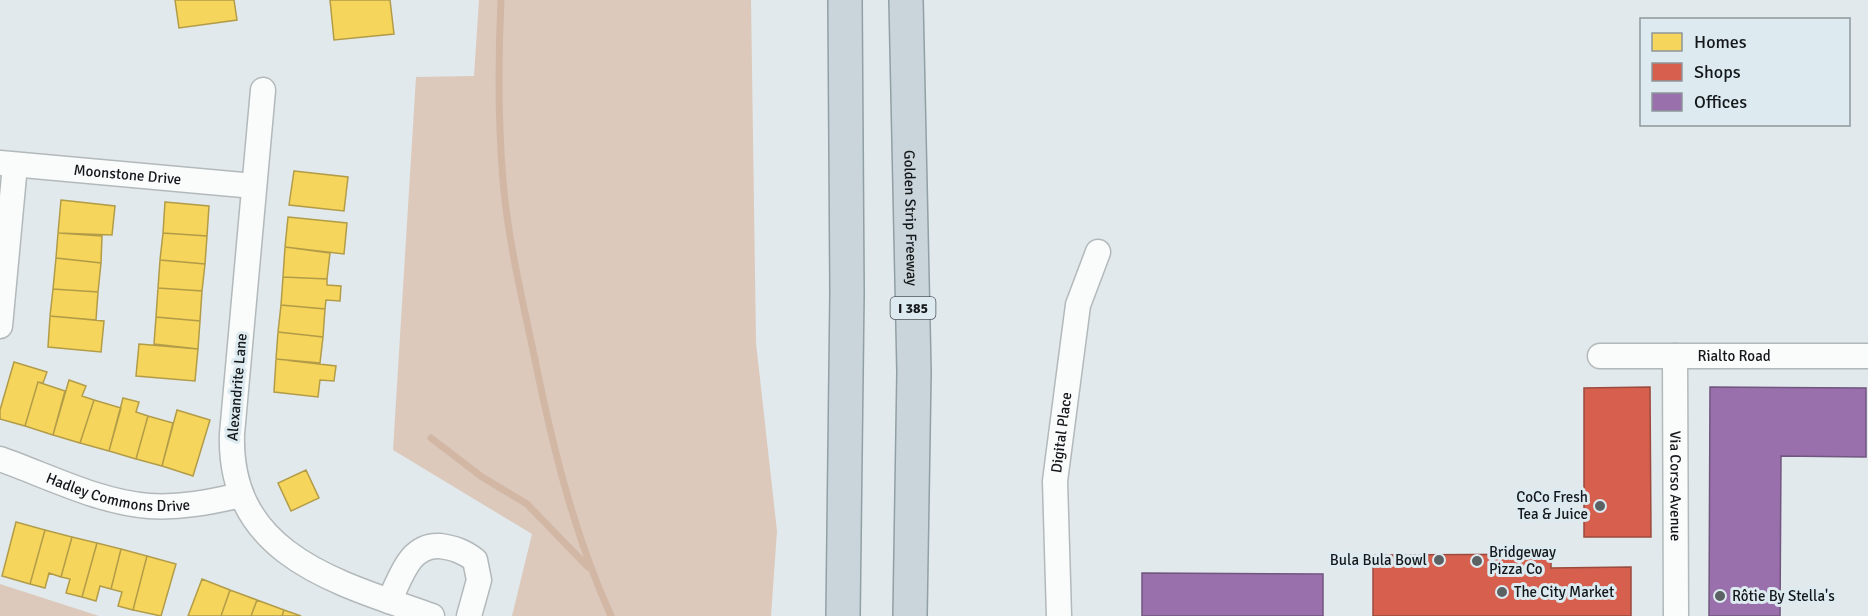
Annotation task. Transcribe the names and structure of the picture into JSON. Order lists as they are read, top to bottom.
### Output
{
  "streets": {
    "highway": ["Golden Strip Freeway", "I 385"],
    "street": [
      "Moonstone Drive",
      "Rialto Road",
      "Alexandrite Lane",
      "Digital Place",
      "Via Corso Avenue",
      "Hadley Commons Drive"
    ]
  },
  "crossings": [
    ["Moonstone Drive", "Alexandrite Lane"],
    ["Rialto Road", "Via Corso Avenue"],
    ["Alexandrite Lane", "Hadley Commons Drive"]
  ],
  "places": [
    "CoCo Fresh Tea & Juice",
    "Bula Bula Bowl",
    "Bridgeway Pizza Co",
    "The City Market",
    "Rôtie By Stella's"
  ],
  "legend": ["Homes", "Shops", "Offices"]
}
